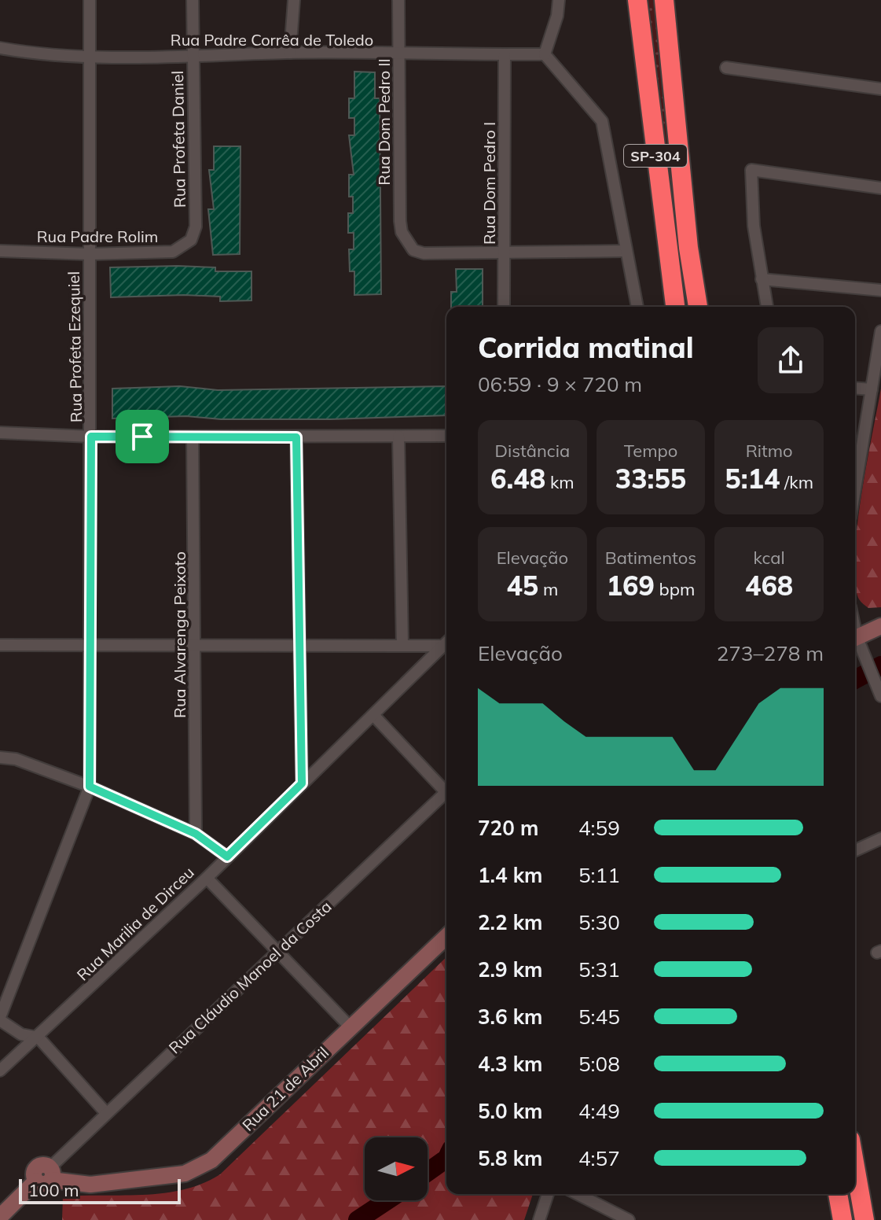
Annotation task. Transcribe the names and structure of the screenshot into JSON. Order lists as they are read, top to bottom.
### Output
{
  "streets": {
    "highway": ["SP-304"],
    "street": [
      "Rua Padre Corrêa de Toledo",
      "Rua Dom Pedro II",
      "Rua Profeta Daniel",
      "Rua Dom Pedro I",
      "Rua Padre Rolim",
      "Rua Profeta Ezequiel",
      "Rua Alvarenga Peixoto",
      "Rua Marilia de Dirceu",
      "Rua Cláudio Manoel da Costa",
      "Rua 21 de Abril"
    ]
  },
  "crossings": [
    ["Rua Padre Corrêa de Toledo", "Rua Dom Pedro II"],
    ["Rua Padre Corrêa de Toledo", "Rua Profeta Daniel"],
    ["Rua Padre Corrêa de Toledo", "Rua Dom Pedro I"],
    ["Rua Padre Corrêa de Toledo", "Rua Profeta Ezequiel"],
    ["Rua Dom Pedro II", "Rua Dom Pedro I"],
    ["Rua Profeta Daniel", "Rua Padre Rolim"],
    ["Rua Padre Rolim", "Rua Profeta Ezequiel"],
    ["Rua Cláudio Manoel da Costa", "Rua 21 de Abril"]
  ],
  "scale_bar": "100 m",
  "north": "right",
  "page": {
    "heading": ["Corrida matinal", "06:59 · 9 × 720 m"],
    "stats": [
      ["Distância", "6.48 km"],
      ["Tempo", "33:55"],
      ["Ritmo", "5:14 /km"],
      ["Elevação", "45 m"],
      ["Batimentos", "169 bpm"],
      ["kcal", "468"]
    ],
    "chart": ["Elevação", "273–278 m"],
    "list": [
      {
        "name": "720 m",
        "note": "4:59"
      },
      {
        "name": "1.4 km",
        "note": "5:11"
      },
      {
        "name": "2.2 km",
        "note": "5:30"
      },
      {
        "name": "2.9 km",
        "note": "5:31"
      },
      {
        "name": "3.6 km",
        "note": "5:45"
      },
      {
        "name": "4.3 km",
        "note": "5:08"
      },
      {
        "name": "5.0 km",
        "note": "4:49"
      },
      {
        "name": "5.8 km",
        "note": "4:57"
      }
    ],
    "scale": "100 m"
  }
}
